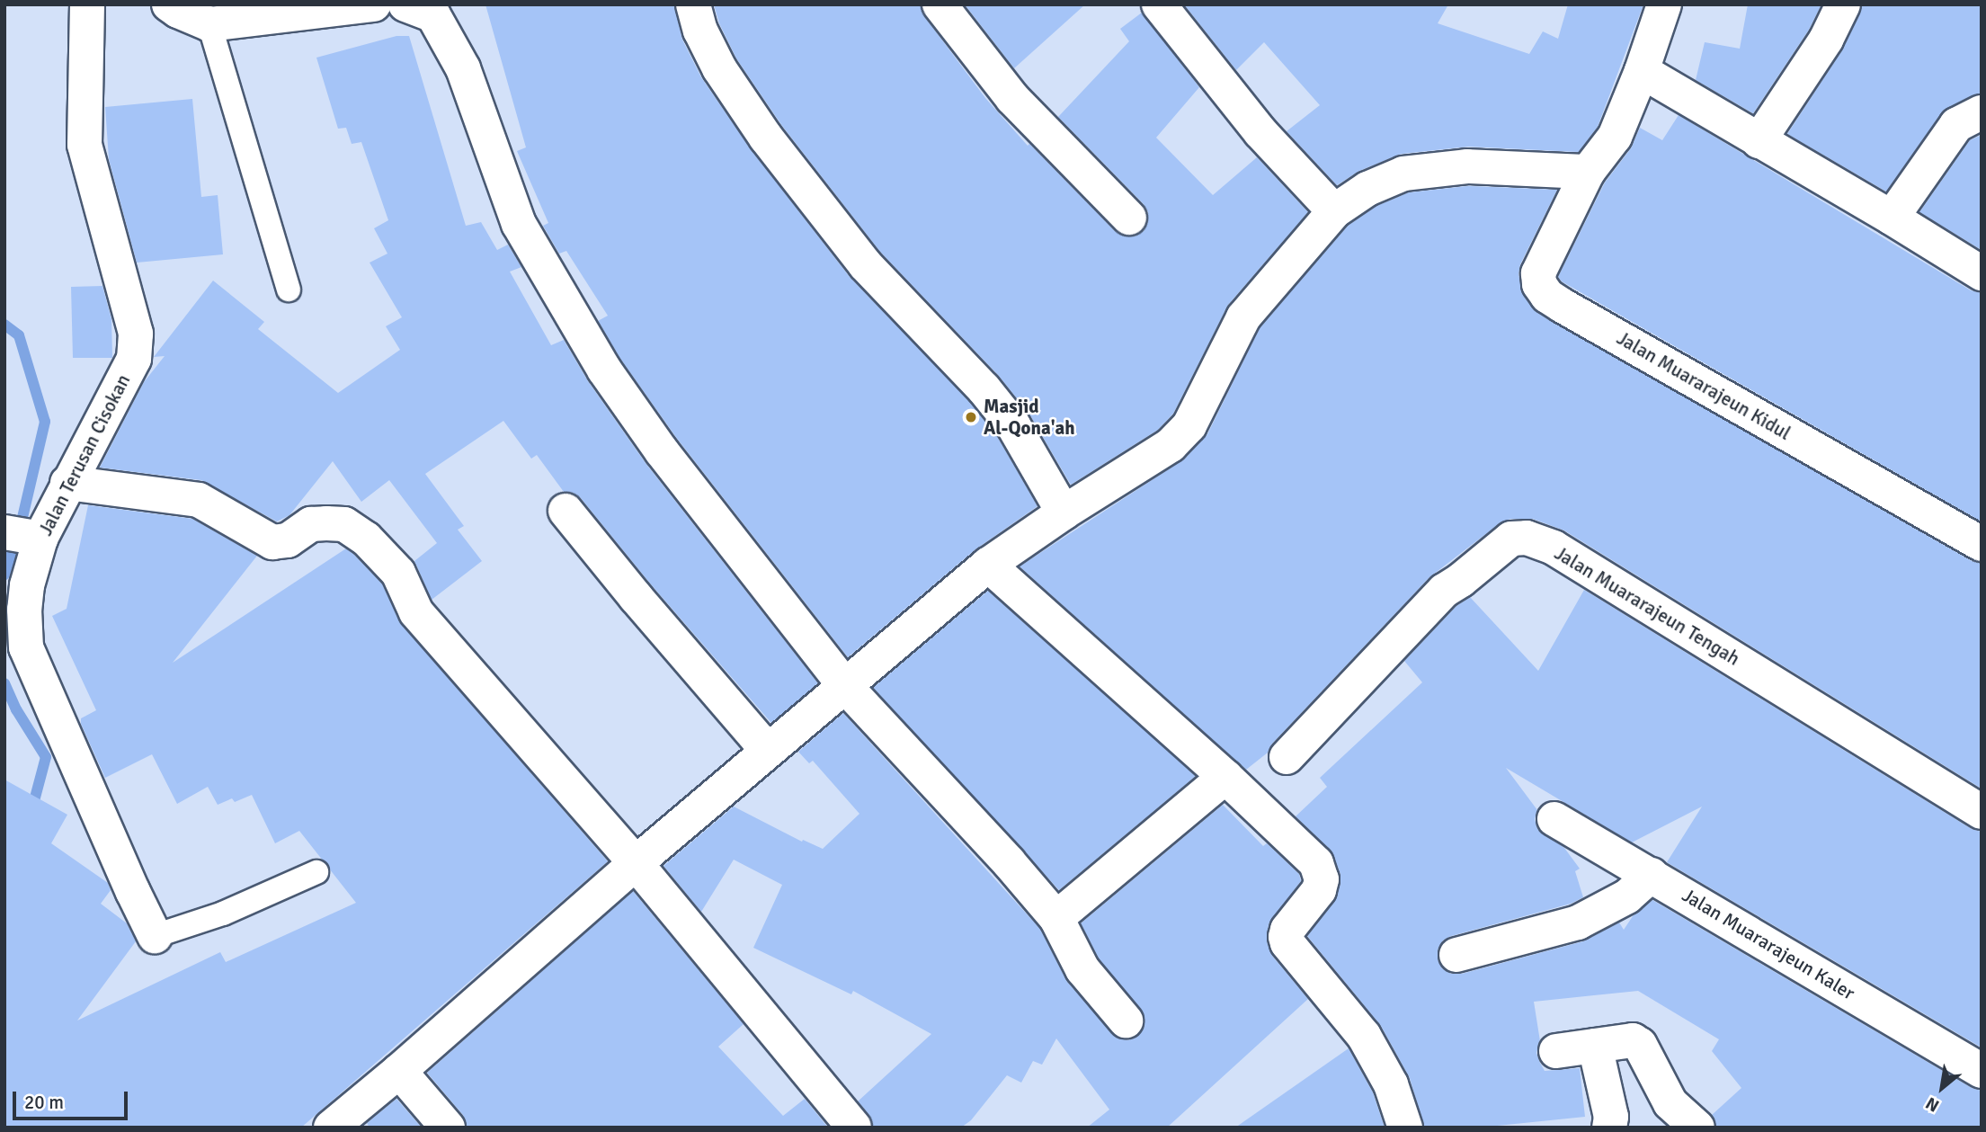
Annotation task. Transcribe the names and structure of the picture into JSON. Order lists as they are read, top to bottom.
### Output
{
  "streets": {
    "street": [
      "Jalan Muararajeun Kidul",
      "Jalan Terusan Cisokan",
      "Jalan Muararajeun Tengah",
      "Jalan Muararajeun Kaler"
    ]
  },
  "places": ["Masjid Al-Qona'ah"],
  "scale_bar": "20 m",
  "north": "bottom left"
}
